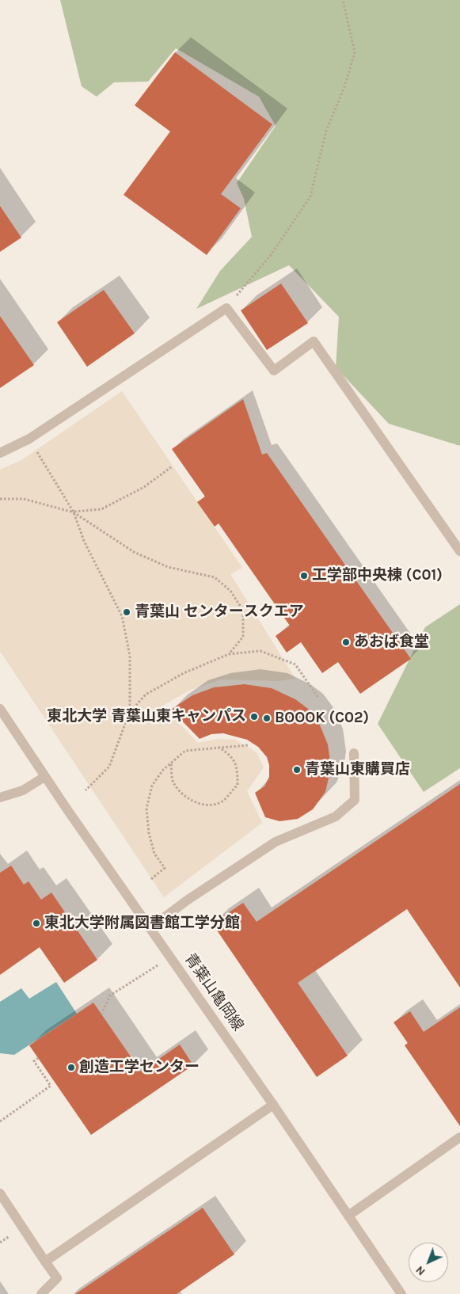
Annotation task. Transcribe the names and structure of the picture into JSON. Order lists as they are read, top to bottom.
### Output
{
  "streets": {
    "street": ["青葉山亀岡線"]
  },
  "places": [
    "工学部中央棟 (C01)",
    "青葉山 センタースクエア",
    "あおば食堂",
    "東北大学 青葉山東キャンパス",
    "BOOOK (C02)",
    "青葉山東購買店",
    "東北大学附属図書館工学分館",
    "創造工学センター"
  ],
  "north": "bottom left"
}
